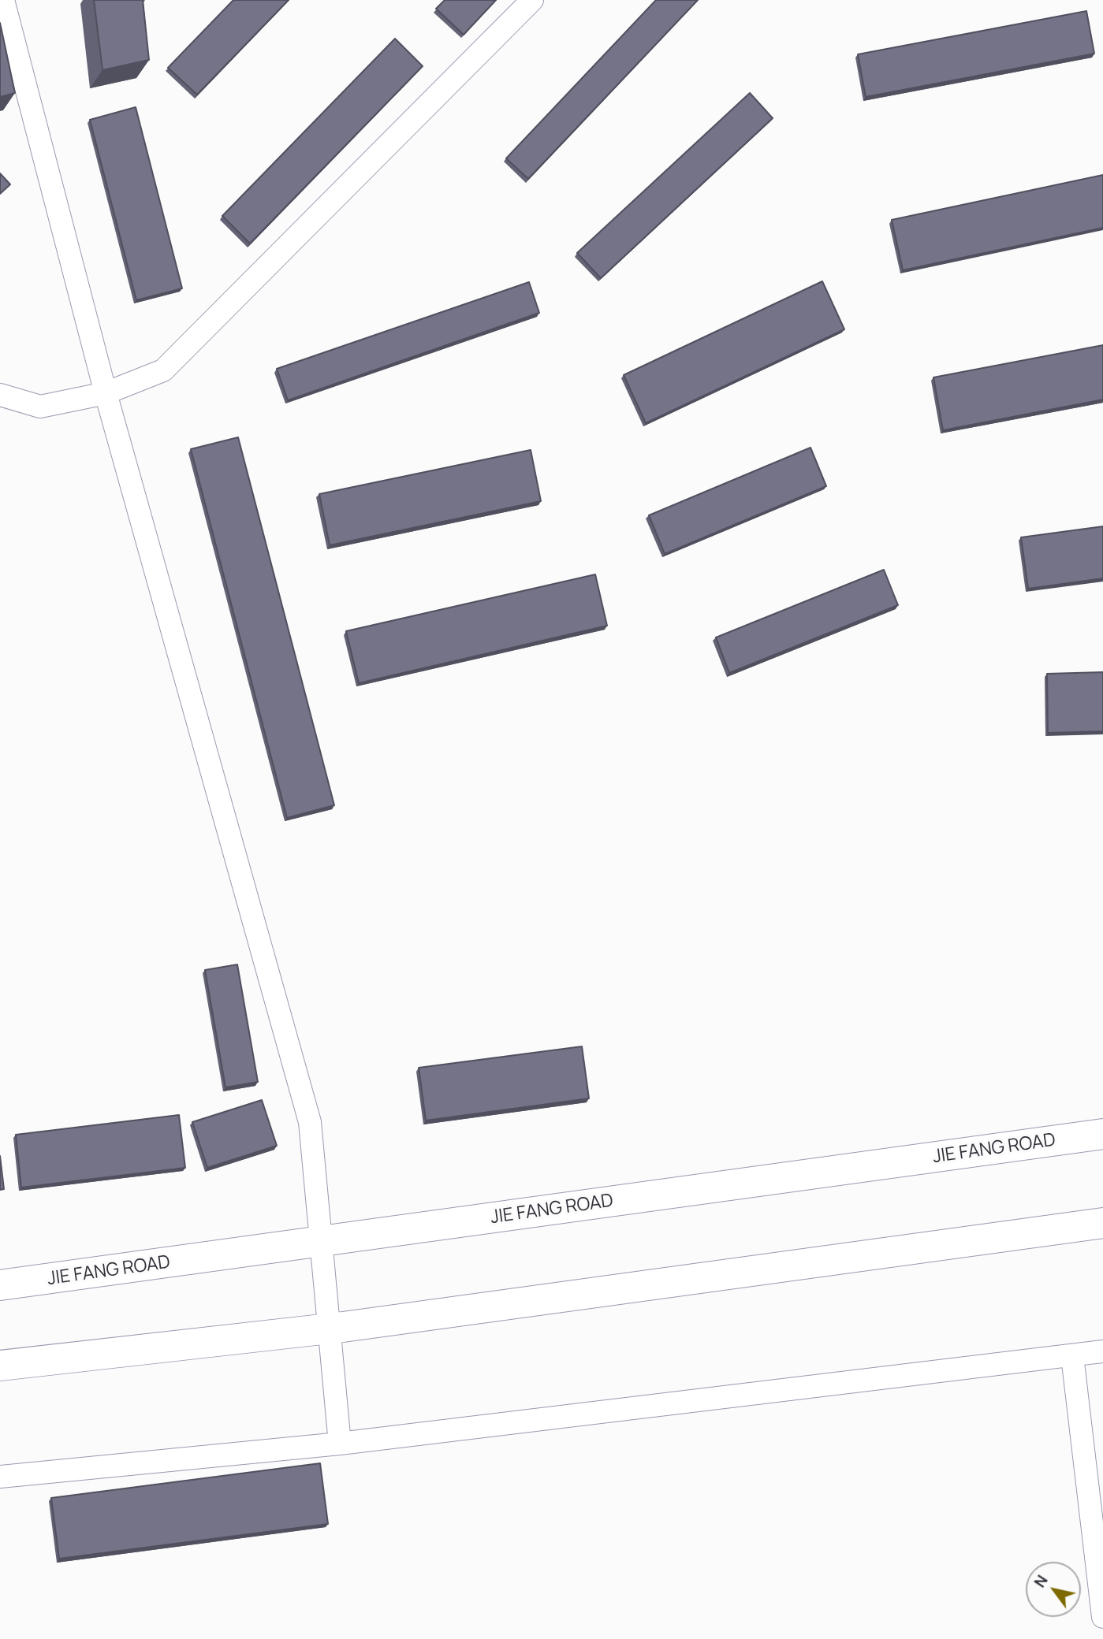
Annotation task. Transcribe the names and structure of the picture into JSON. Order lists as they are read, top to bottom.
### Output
{
  "streets": {
    "main road": ["JIE FANG ROAD"]
  },
  "north": "top left"
}
